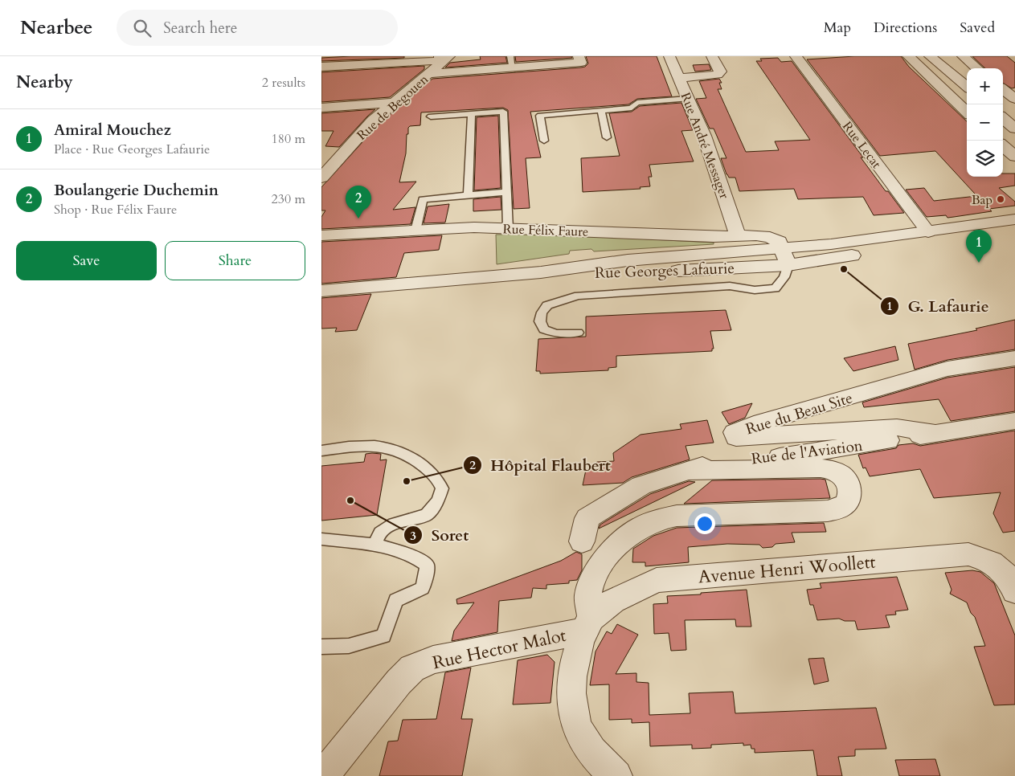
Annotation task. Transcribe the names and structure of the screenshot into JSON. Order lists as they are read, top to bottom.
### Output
{
  "streets": {
    "street": [
      "Rue de Begouen",
      "Rue Lecat",
      "Rue André Messager",
      "Rue Félix Faure",
      "Rue Georges Lafaurie",
      "Rue du Beau Site",
      "Rue de l'Aviation",
      "Avenue Henri Woollett",
      "Rue Hector Malot"
    ]
  },
  "crossings": [
    ["Rue Lecat", "Rue Georges Lafaurie"],
    ["Rue André Messager", "Rue Félix Faure"],
    ["Rue Félix Faure", "Rue Georges Lafaurie"],
    ["Rue du Beau Site", "Rue de l'Aviation"],
    ["Avenue Henri Woollett", "Rue Hector Malot"]
  ],
  "places": [
    "Bap",
    "G. Lafaurie",
    "Hôpital Flaubert",
    "Soret"
  ],
  "page": {
    "header": "Nearbee",
    "search": "Search here",
    "nav": ["Map", "Directions", "Saved"],
    "heading": ["Nearby", "2 results"],
    "map_buttons": ["+", "−"],
    "list": [
      {
        "mark": "1",
        "name": "Amiral Mouchez",
        "note": "Place · Rue Georges Lafaurie",
        "value": "180 m"
      },
      {
        "mark": "2",
        "name": "Boulangerie Duchemin",
        "note": "Shop · Rue Félix Faure",
        "value": "230 m"
      }
    ],
    "pins": ["2", "1"],
    "buttons": ["Save", "Share"]
  }
}
